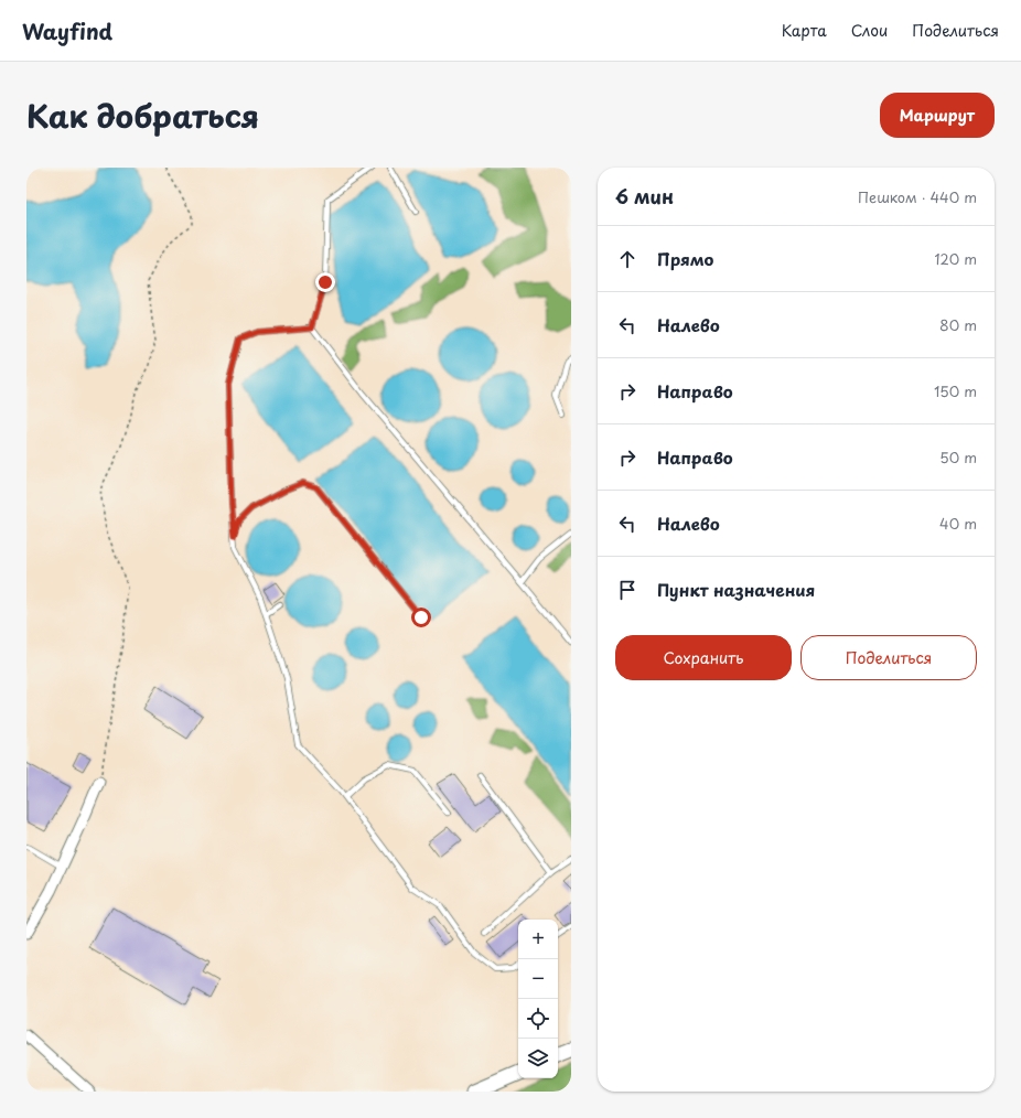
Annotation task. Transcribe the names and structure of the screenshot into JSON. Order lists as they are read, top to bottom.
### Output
{
  "page": {
    "header": "Wayfind",
    "nav": ["Карта", "Слои", "Поделиться"],
    "title": "Как добраться",
    "buttons": [
      "Маршрут",
      ["Сохранить", "Поделиться"]
    ],
    "heading": ["6 мин", "Пешком · 440 m"],
    "list": [
      ["Прямо", "120 m"],
      ["Налево", "80 m"],
      ["Направо", "150 m"],
      ["Направо", "50 m"],
      ["Налево", "40 m"],
      "Пункт назначения"
    ],
    "map_buttons": ["+", "−"]
  }
}
